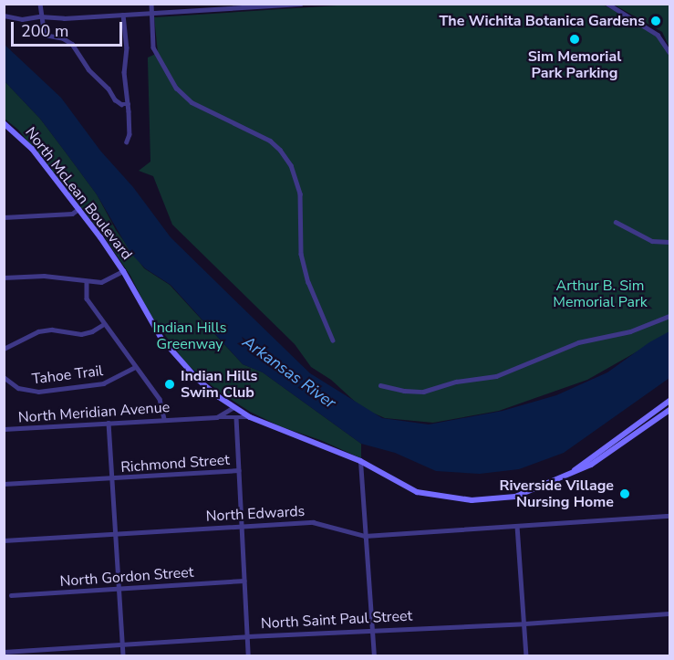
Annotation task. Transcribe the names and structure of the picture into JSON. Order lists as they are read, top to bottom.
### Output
{
  "streets": {
    "main road": ["North McLean Boulevard"],
    "street": [
      "Tahoe Trail",
      "North Meridian Avenue",
      "Richmond Street",
      "North Edwards",
      "North Gordon Street",
      "North Saint Paul Street"
    ]
  },
  "crossings": [
    ["North McLean Boulevard", "North Meridian Avenue"]
  ],
  "water": ["Arkansas River"],
  "parks": ["Arthur B. Sim Memorial Park", "Indian Hills Greenway"],
  "places": [
    "The Wichita Botanica Gardens",
    "Sim Memorial Park Parking",
    "Indian Hills Swim Club",
    "Riverside Village Nursing Home"
  ],
  "scale_bar": "200 m"
}
